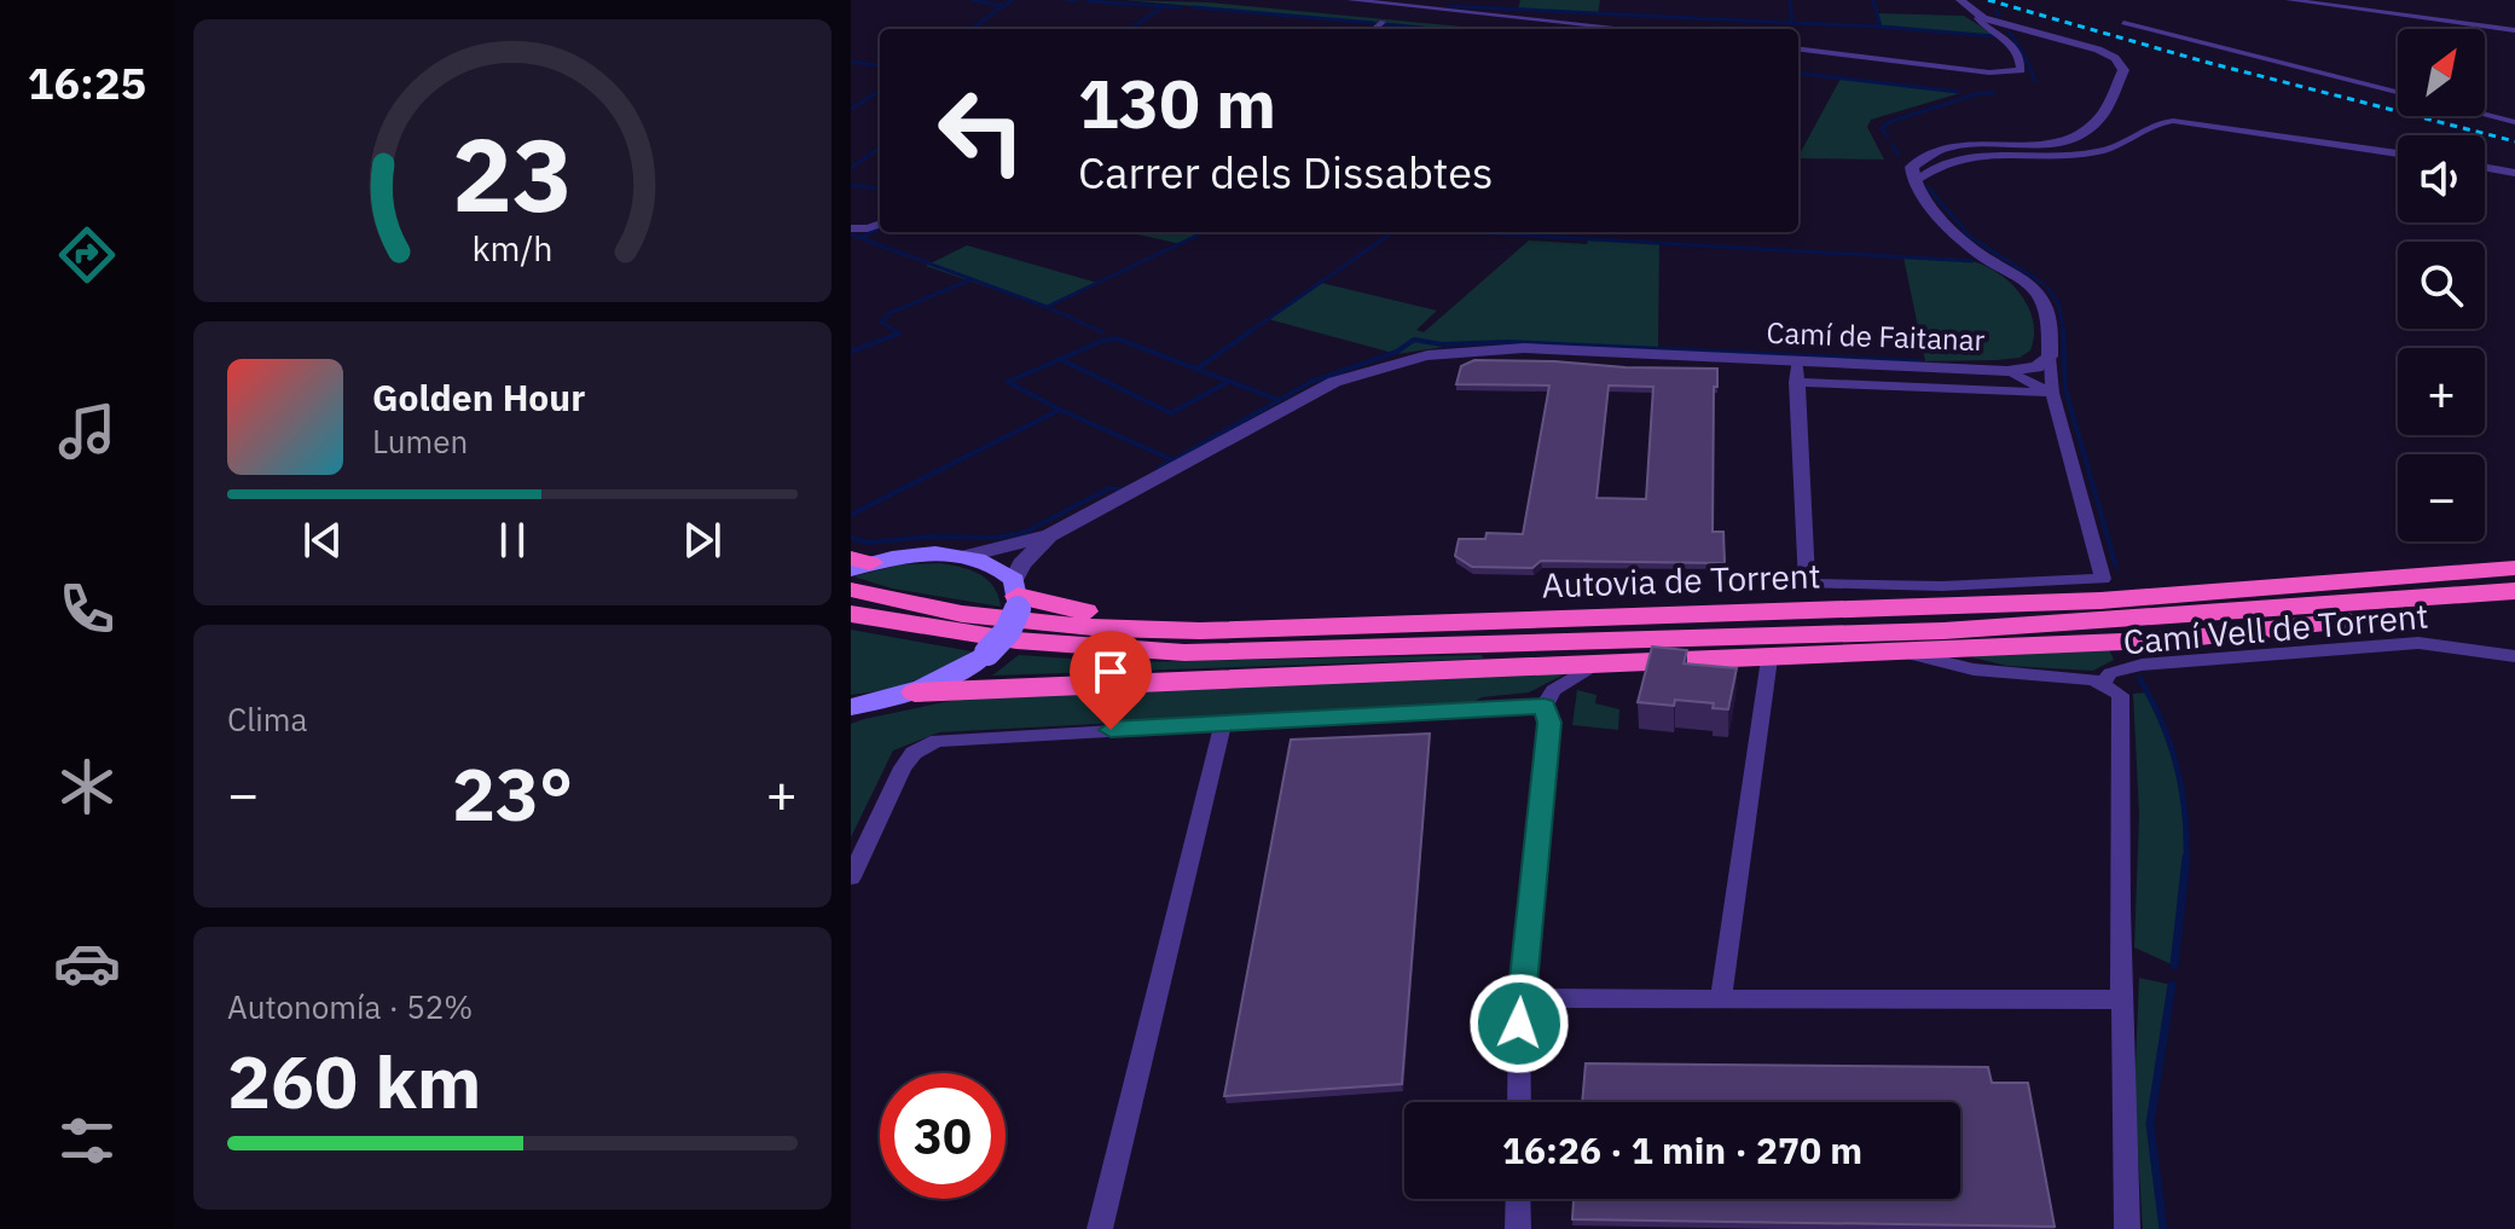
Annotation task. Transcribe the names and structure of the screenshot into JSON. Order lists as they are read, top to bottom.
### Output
{
  "streets": {
    "highway": ["Autovia de Torrent"],
    "street": ["Camí de Faitanar", "Camí Vell de Torrent"]
  },
  "north": "top right",
  "page": {
    "tabs": "16:25",
    "map_buttons": ["+", "−"],
    "turn": ["130 m", "Carrer dels Dissabtes"],
    "song": ["Golden Hour", "Lumen"],
    "tile": [
      "Clima",
      ["Autonomía · 52%", "260 km"]
    ],
    "heat": ["−", "23°", "+"],
    "limit": "30",
    "trip": "16:26 · 1 min · 270 m",
    "gauge": ["23", "km/h"]
  }
}
